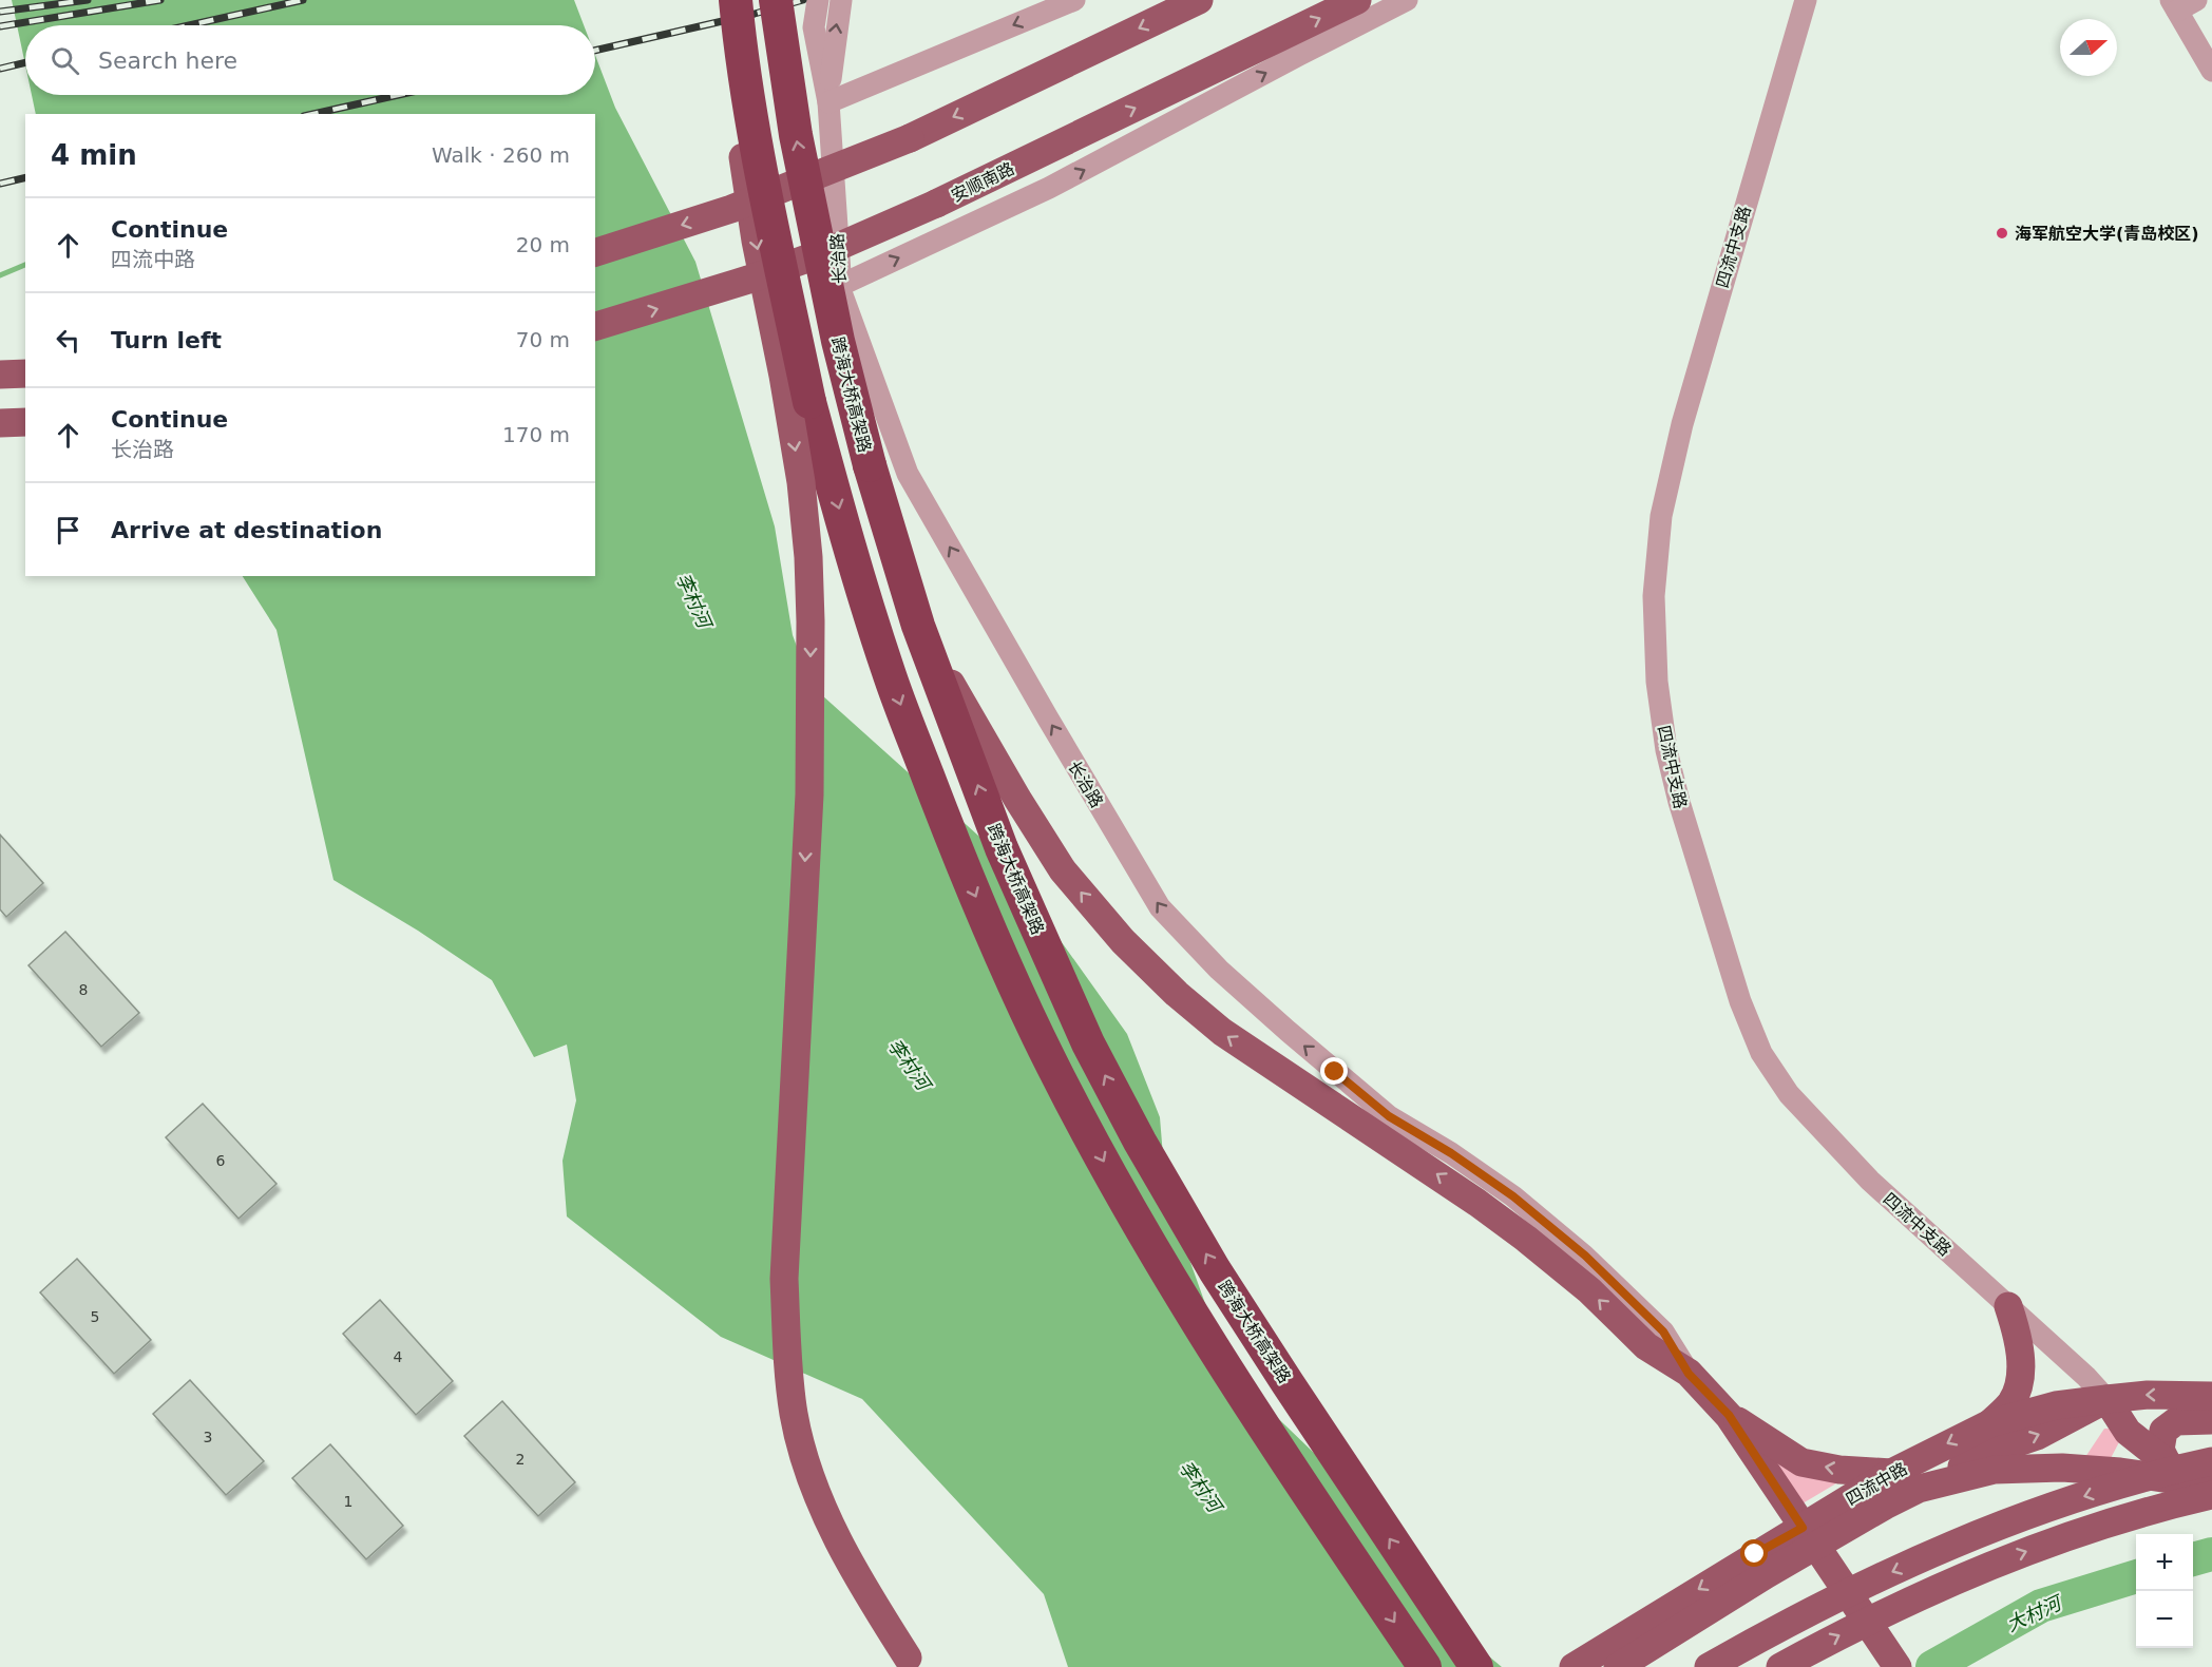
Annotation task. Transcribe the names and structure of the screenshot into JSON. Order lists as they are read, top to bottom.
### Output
{
  "streets": {
    "highway": ["跨海大桥高架路"],
    "main road": ["安顺南路", "四流中路"],
    "street": ["四流中支路", "长治路"]
  },
  "crossings": [
    ["四流中支路", "四流中路"]
  ],
  "one_way": ["长治路"],
  "water": ["李村河", "大村河"],
  "places": ["海军航空大学(青岛校区)"],
  "house_numbers": [
    "8",
    "6",
    "5",
    "4",
    "3",
    "2",
    "1"
  ],
  "north": "right",
  "page": {
    "search": "Search here",
    "heading": ["4 min", "Walk · 260 m"],
    "list": [
      ["Continue", "四流中路", "20 m"],
      ["Turn left", "70 m"],
      ["Continue", "长治路", "170 m"],
      "Arrive at destination"
    ],
    "map_buttons": ["+", "−"]
  }
}
